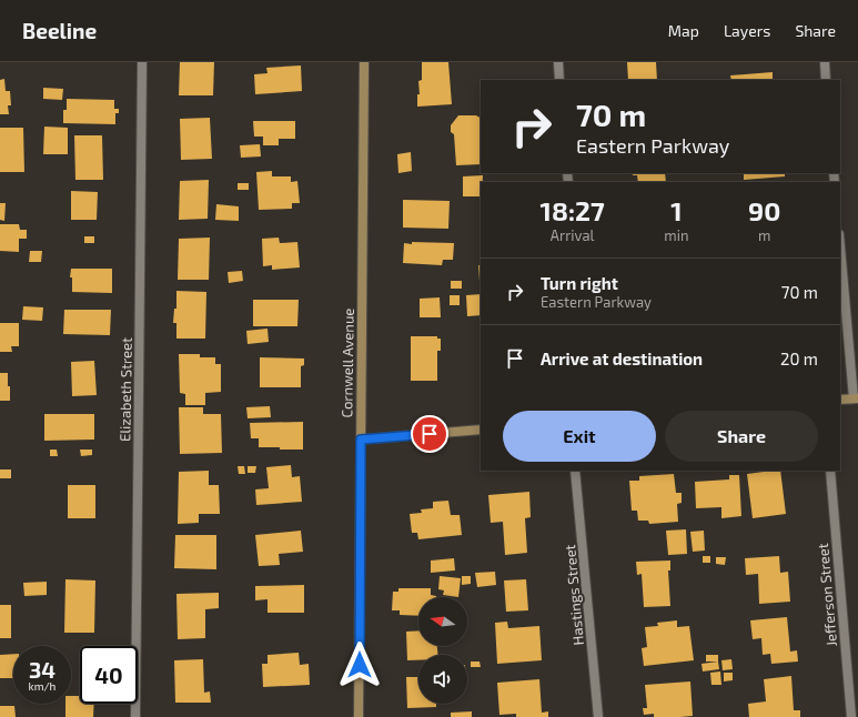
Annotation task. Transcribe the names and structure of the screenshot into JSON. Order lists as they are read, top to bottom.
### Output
{
  "streets": {
    "street": [
      "Cornwell Avenue",
      "Elizabeth Street",
      "Hastings Street",
      "Jefferson Street"
    ]
  },
  "north": "left",
  "page": {
    "header": "Beeline",
    "nav": ["Map", "Layers", "Share"],
    "turn": ["70 m", "Eastern Parkway"],
    "eta": [
      "18:27",
      "Arrival",
      "1",
      "min",
      "90",
      "m"
    ],
    "list": [
      {
        "name": "Turn right",
        "note": "Eastern Parkway",
        "value": "70 m"
      },
      {
        "name": "Arrive at destination",
        "value": "20 m"
      }
    ],
    "buttons": ["Exit", "Share"],
    "speed": "34 km/h",
    "limit": "40"
  }
}
